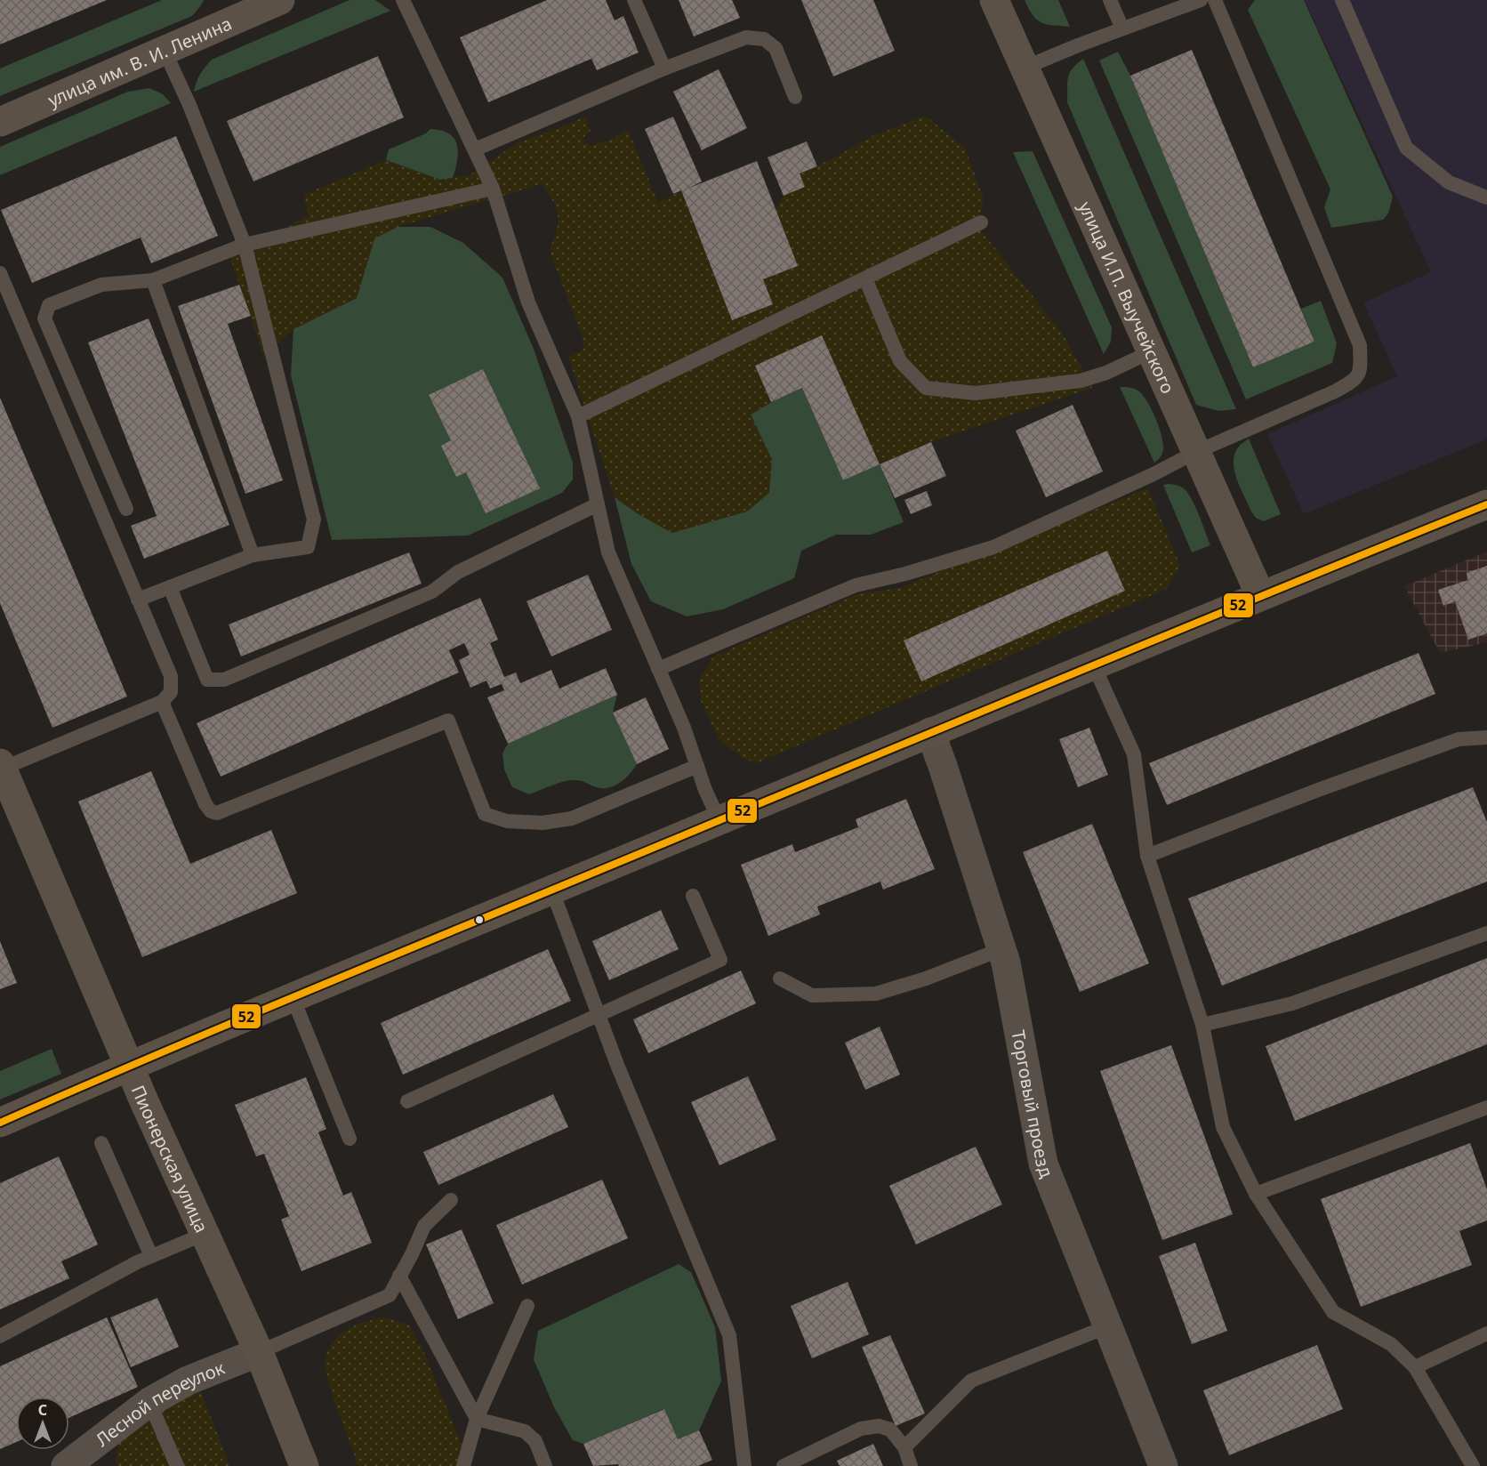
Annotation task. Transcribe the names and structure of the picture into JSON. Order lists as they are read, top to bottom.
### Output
{
  "streets": {
    "main road": ["улица им. В. И. Ленина", "улица И.П. Выучейского", "Пионерская улица"],
    "street": ["Торговый проезд", "Лесной переулок"]
  },
  "crossings": [
    ["Пионерская улица", "Лесной переулок"]
  ],
  "lines": ["transit line 52"],
  "north": "top"
}
